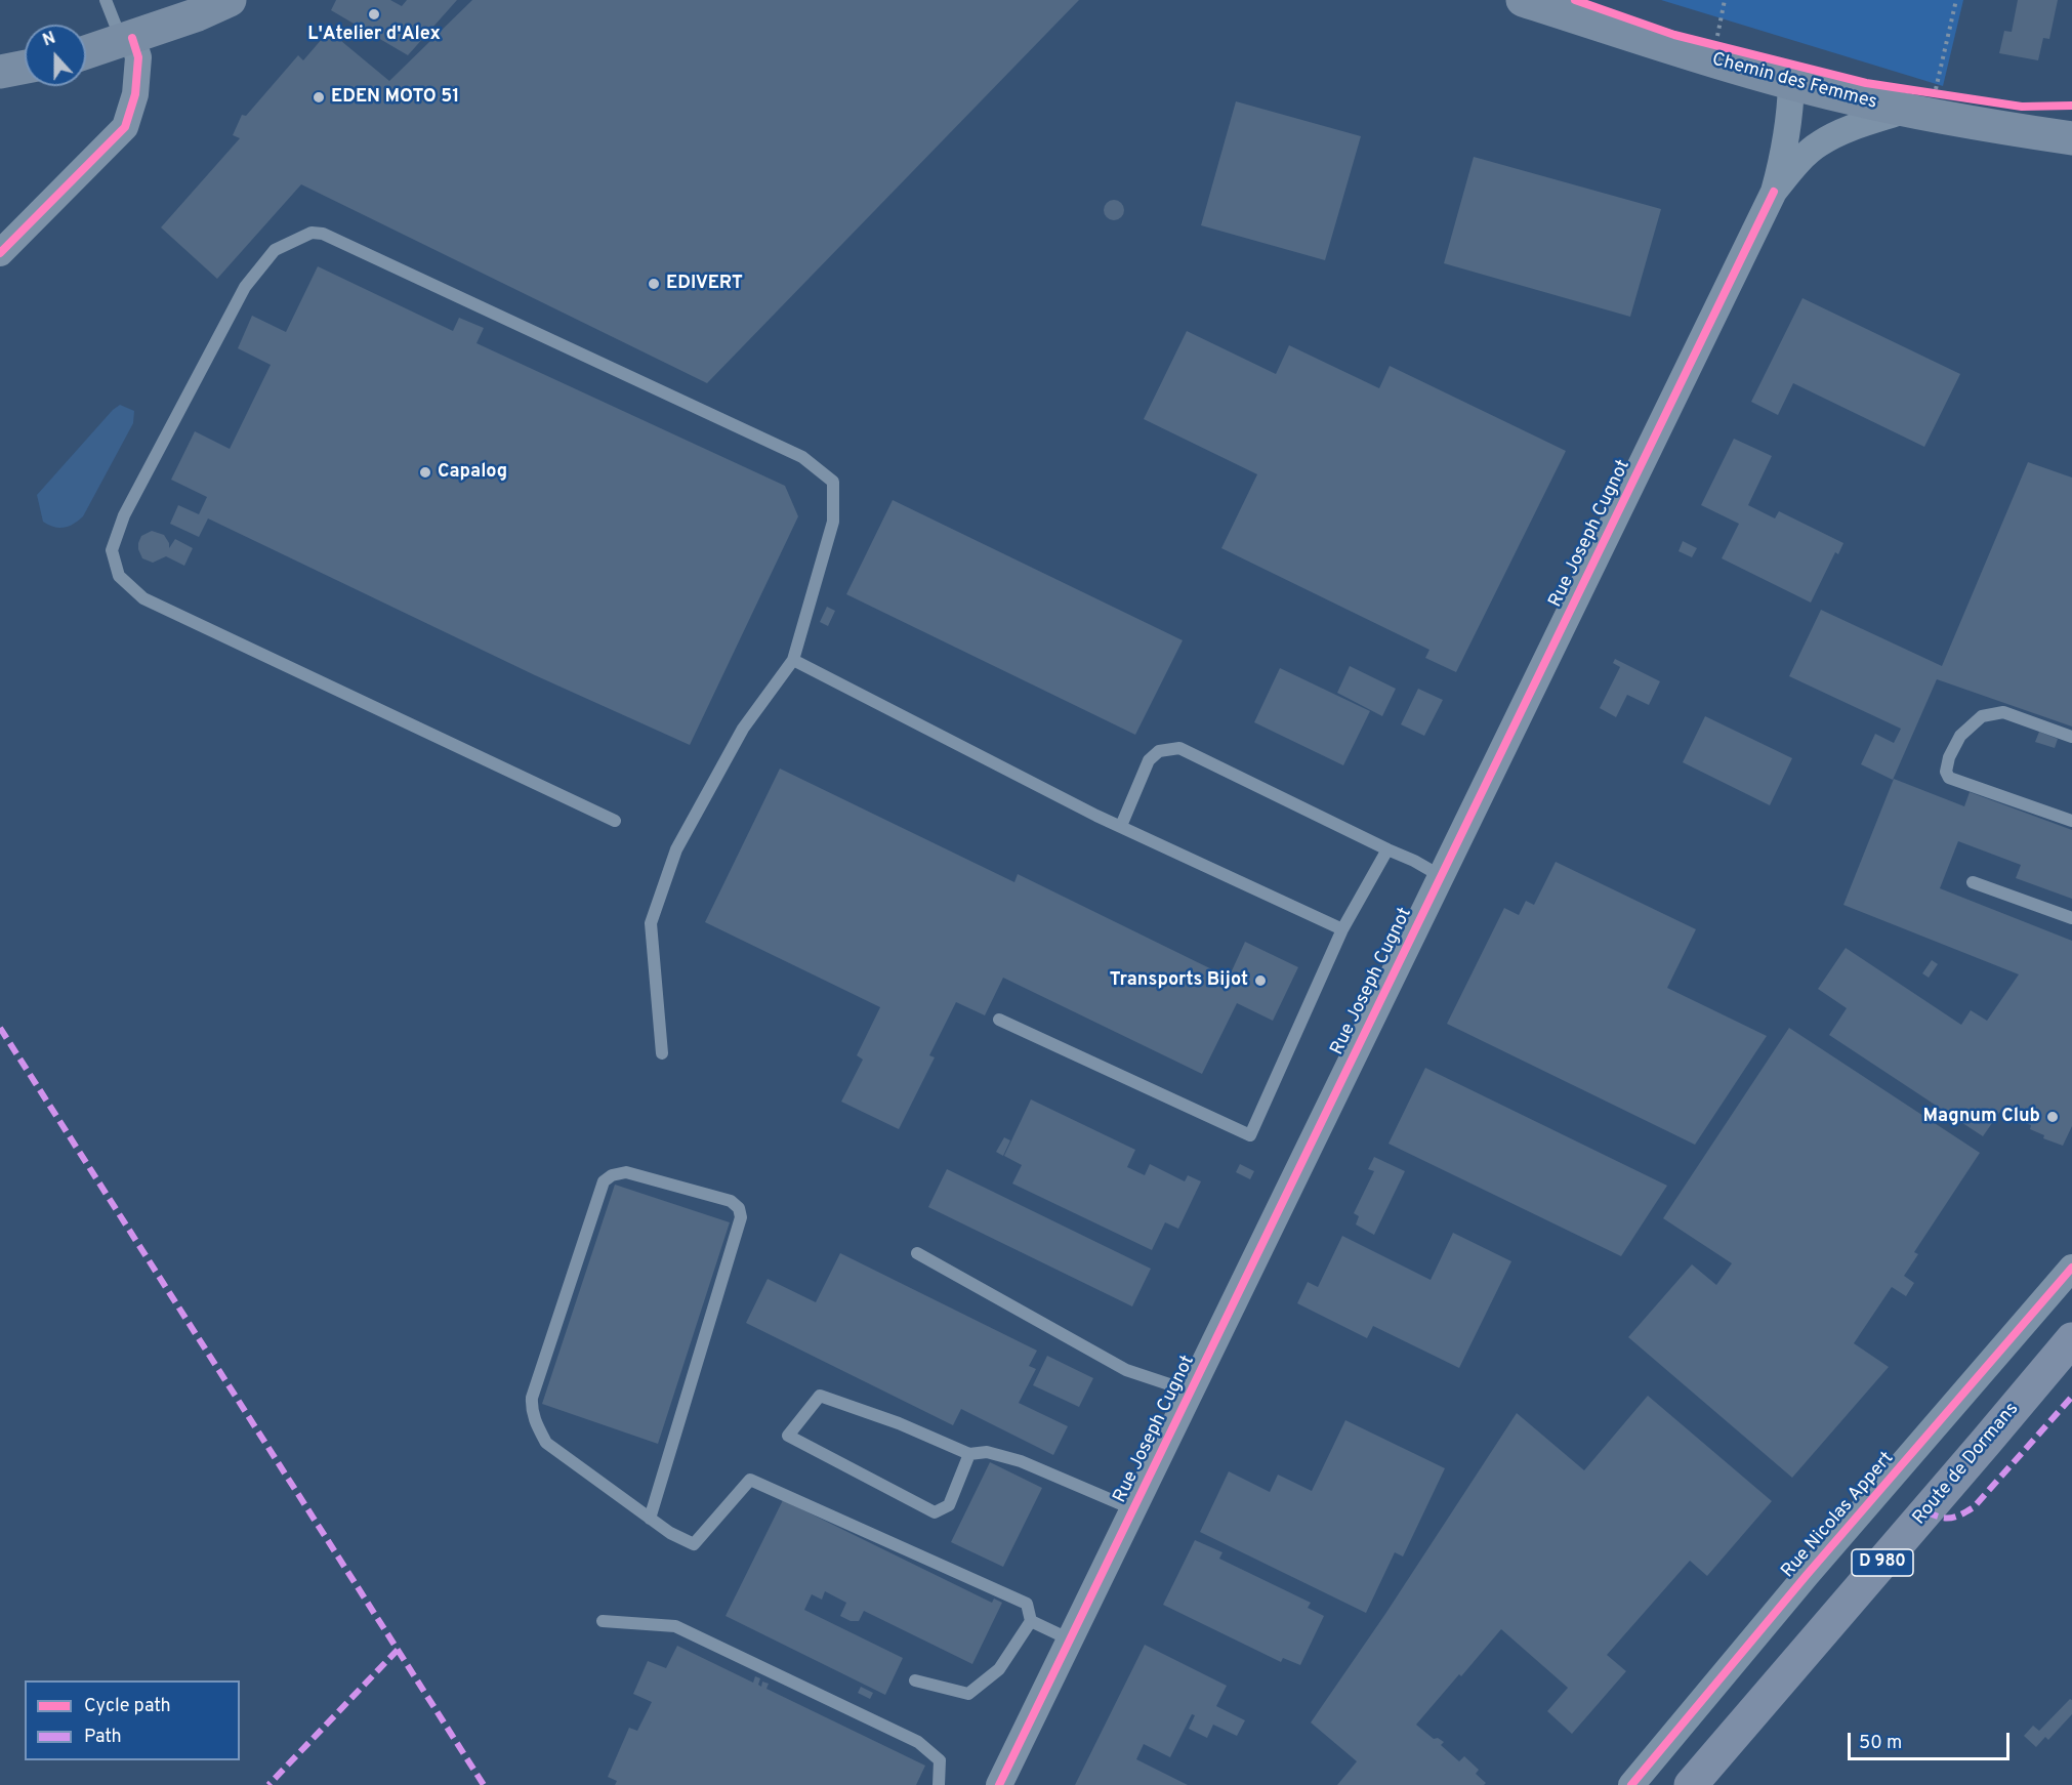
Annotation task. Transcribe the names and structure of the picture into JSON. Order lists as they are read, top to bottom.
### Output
{
  "streets": {
    "main road": ["Route de Dormans", "D 980"],
    "street": ["Chemin des Femmes", "Rue Joseph Cugnot", "Rue Nicolas Appert"]
  },
  "crossings": [
    ["Chemin des Femmes", "Rue Joseph Cugnot"]
  ],
  "places": [
    "L'Atelier d'Alex",
    "EDEN MOTO 51",
    "EDIVERT",
    "Capalog",
    "Transports Bijot",
    "Magnum Club"
  ],
  "legend": ["Cycle path", "Path"],
  "scale_bar": "50 m",
  "north": "top"
}
